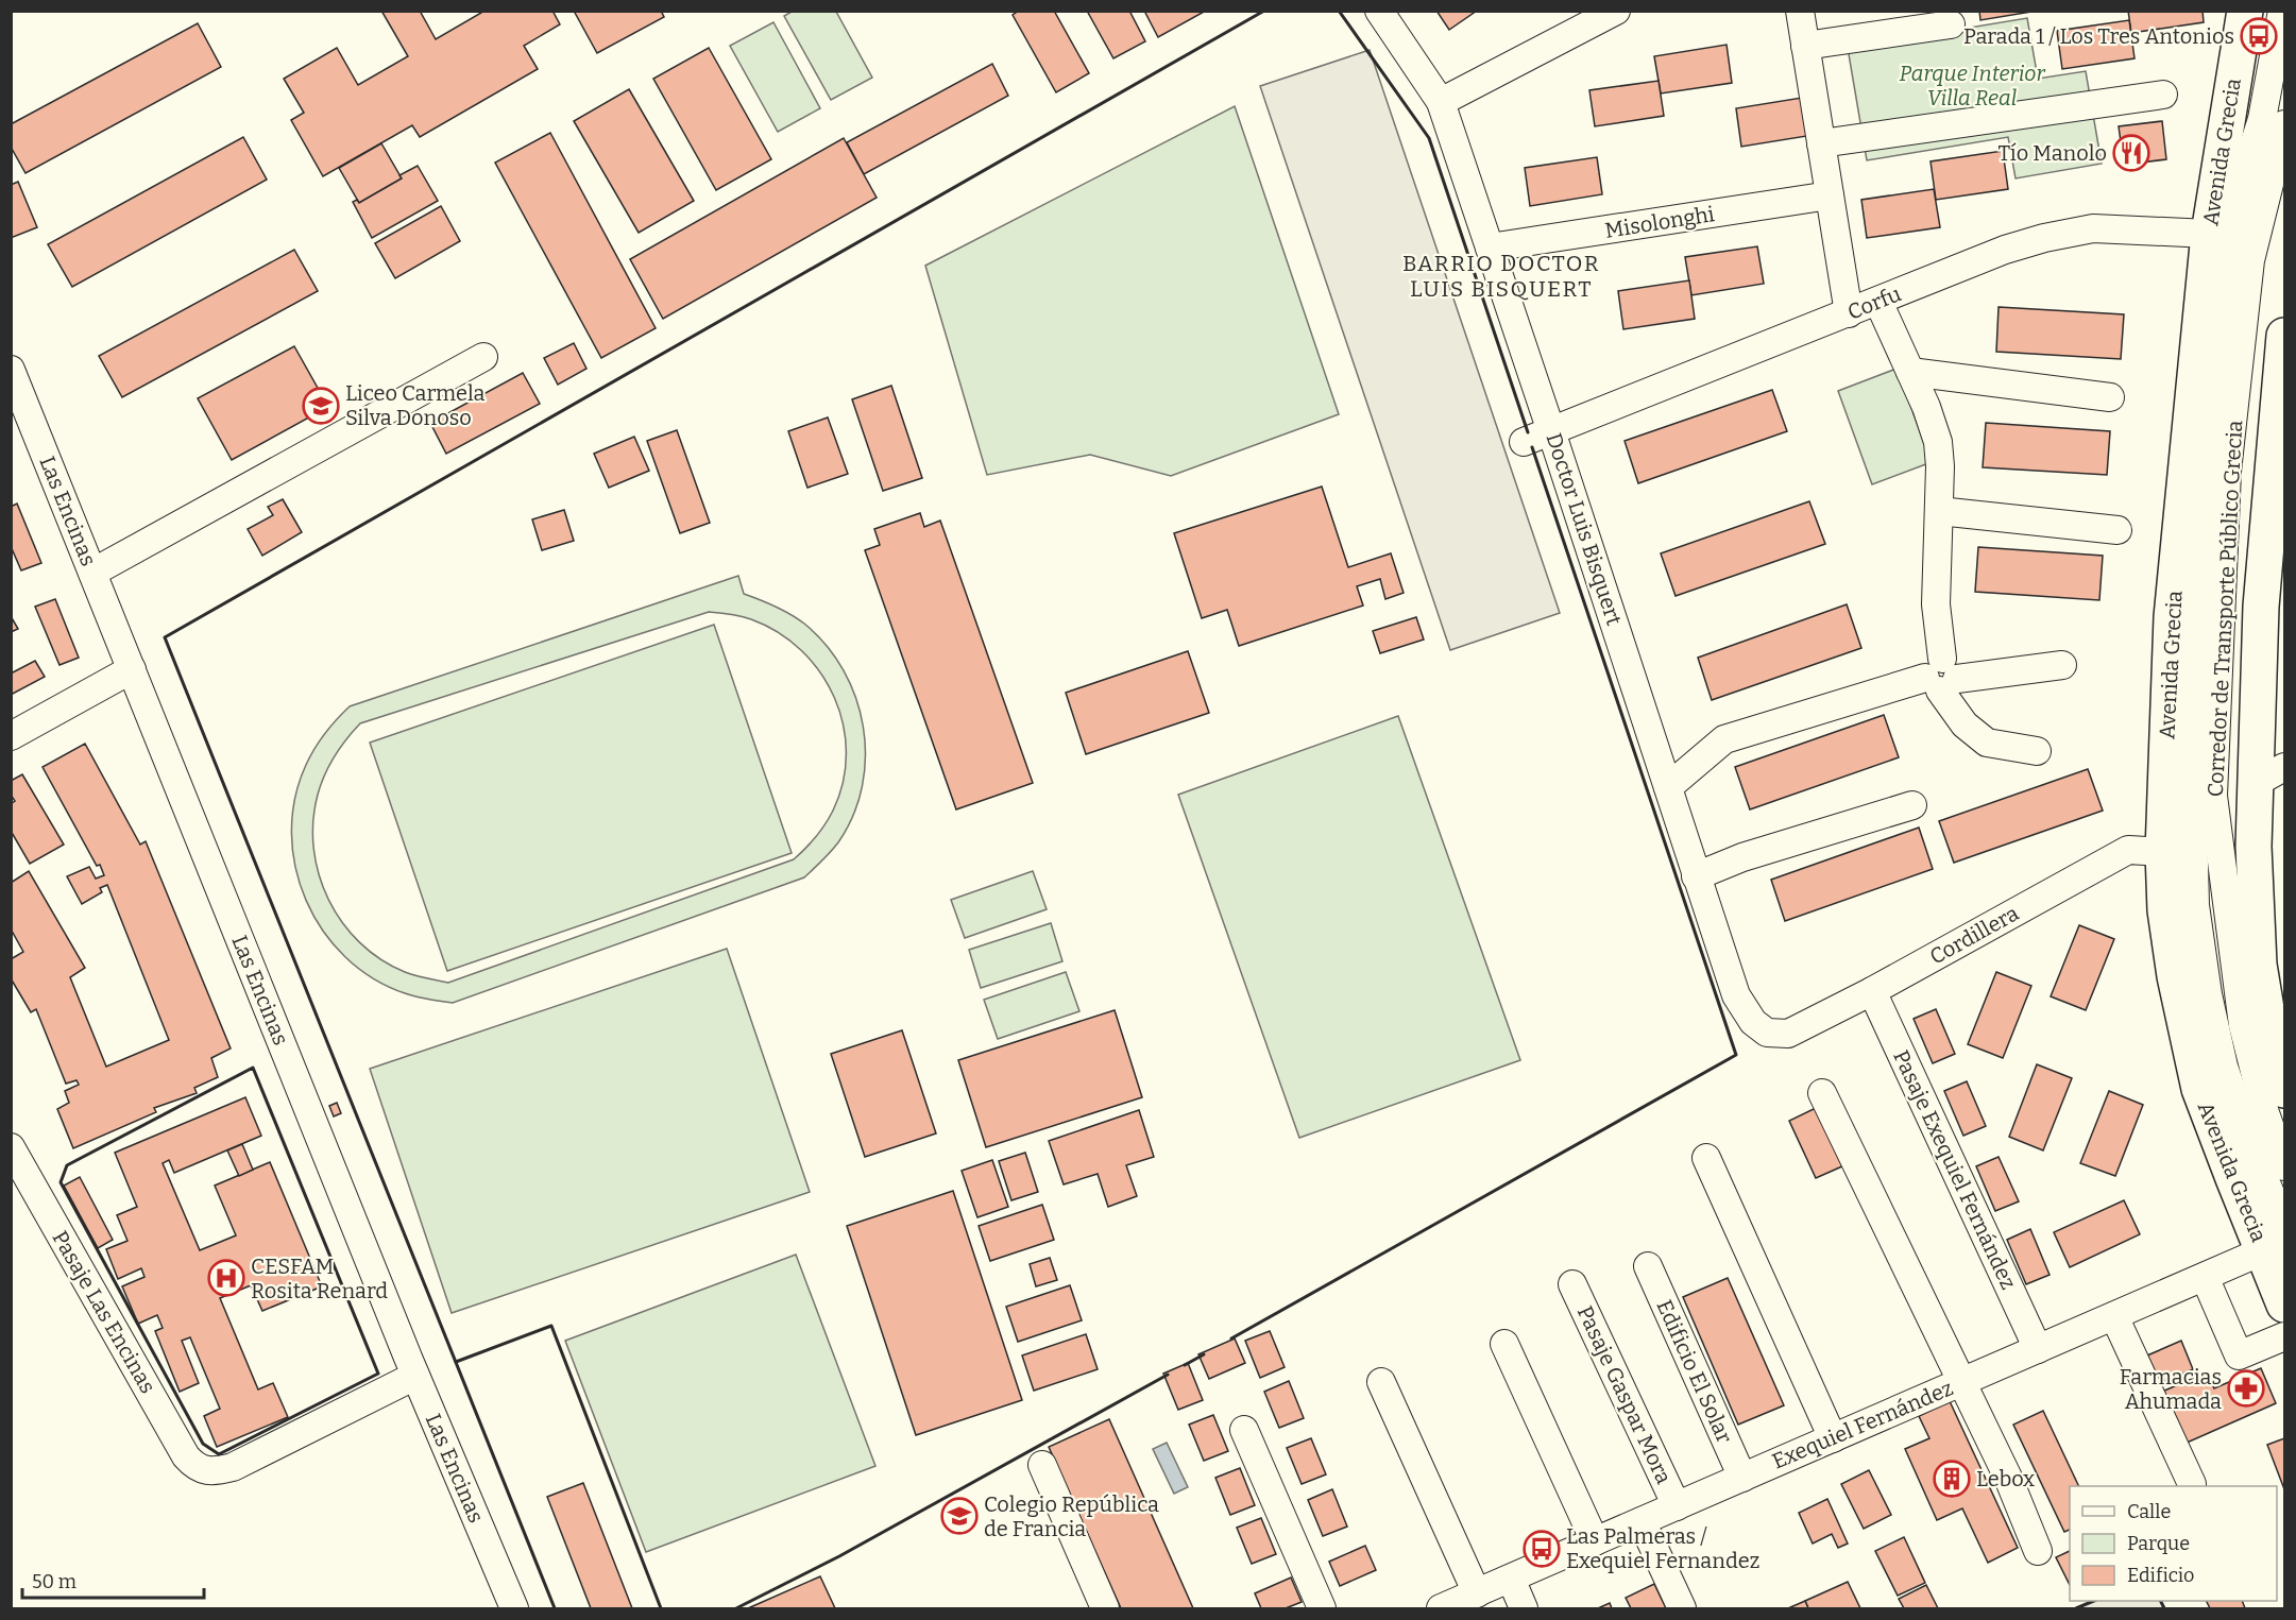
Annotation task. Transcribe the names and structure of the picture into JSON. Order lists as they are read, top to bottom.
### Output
{
  "streets": {
    "main road": ["Avenida Grecia"],
    "street": [
      "Misolonghi",
      "Corfu",
      "Las Encinas",
      "Doctor Luis Bisquert",
      "Corredor de Transporte Público Grecia",
      "Cordillera",
      "Pasaje Exequiel Fernández",
      "Pasaje Las Encinas",
      "Edificio El Solar",
      "Pasaje Gaspar Mora",
      "Exequiel Fernández"
    ]
  },
  "crossings": [
    ["Avenida Grecia", "Corfu"],
    ["Avenida Grecia", "Corredor de Transporte Público Grecia"],
    ["Avenida Grecia", "Cordillera"],
    ["Avenida Grecia", "Exequiel Fernández"],
    ["Misolonghi", "Doctor Luis Bisquert"],
    ["Corfu", "Doctor Luis Bisquert"],
    ["Las Encinas", "Pasaje Las Encinas"],
    ["Doctor Luis Bisquert", "Cordillera"],
    ["Corredor de Transporte Público Grecia", "Exequiel Fernández"],
    ["Cordillera", "Pasaje Exequiel Fernández"],
    ["Pasaje Exequiel Fernández", "Exequiel Fernández"],
    ["Edificio El Solar", "Exequiel Fernández"],
    ["Pasaje Gaspar Mora", "Exequiel Fernández"]
  ],
  "districts": ["BARRIO DOCTOR LUIS BISQUERT"],
  "parks": ["Parque Interior Villa Real"],
  "places": {
    "bus stop": ["Parada 1 / Los Tres Antonios", "Las Palmeras / Exequiel Fernandez"],
    "restaurant": ["Tío Manolo"],
    "school or university": ["Liceo Carmela Silva Donoso", "Colegio República de Francia"],
    "hospital": ["CESFAM Rosita Renard"],
    "pharmacy": ["Farmacias Ahumada"],
    "building": ["Lebox"]
  },
  "legend": ["Calle", "Parque", "Edificio"],
  "scale_bar": "50 m"
}
